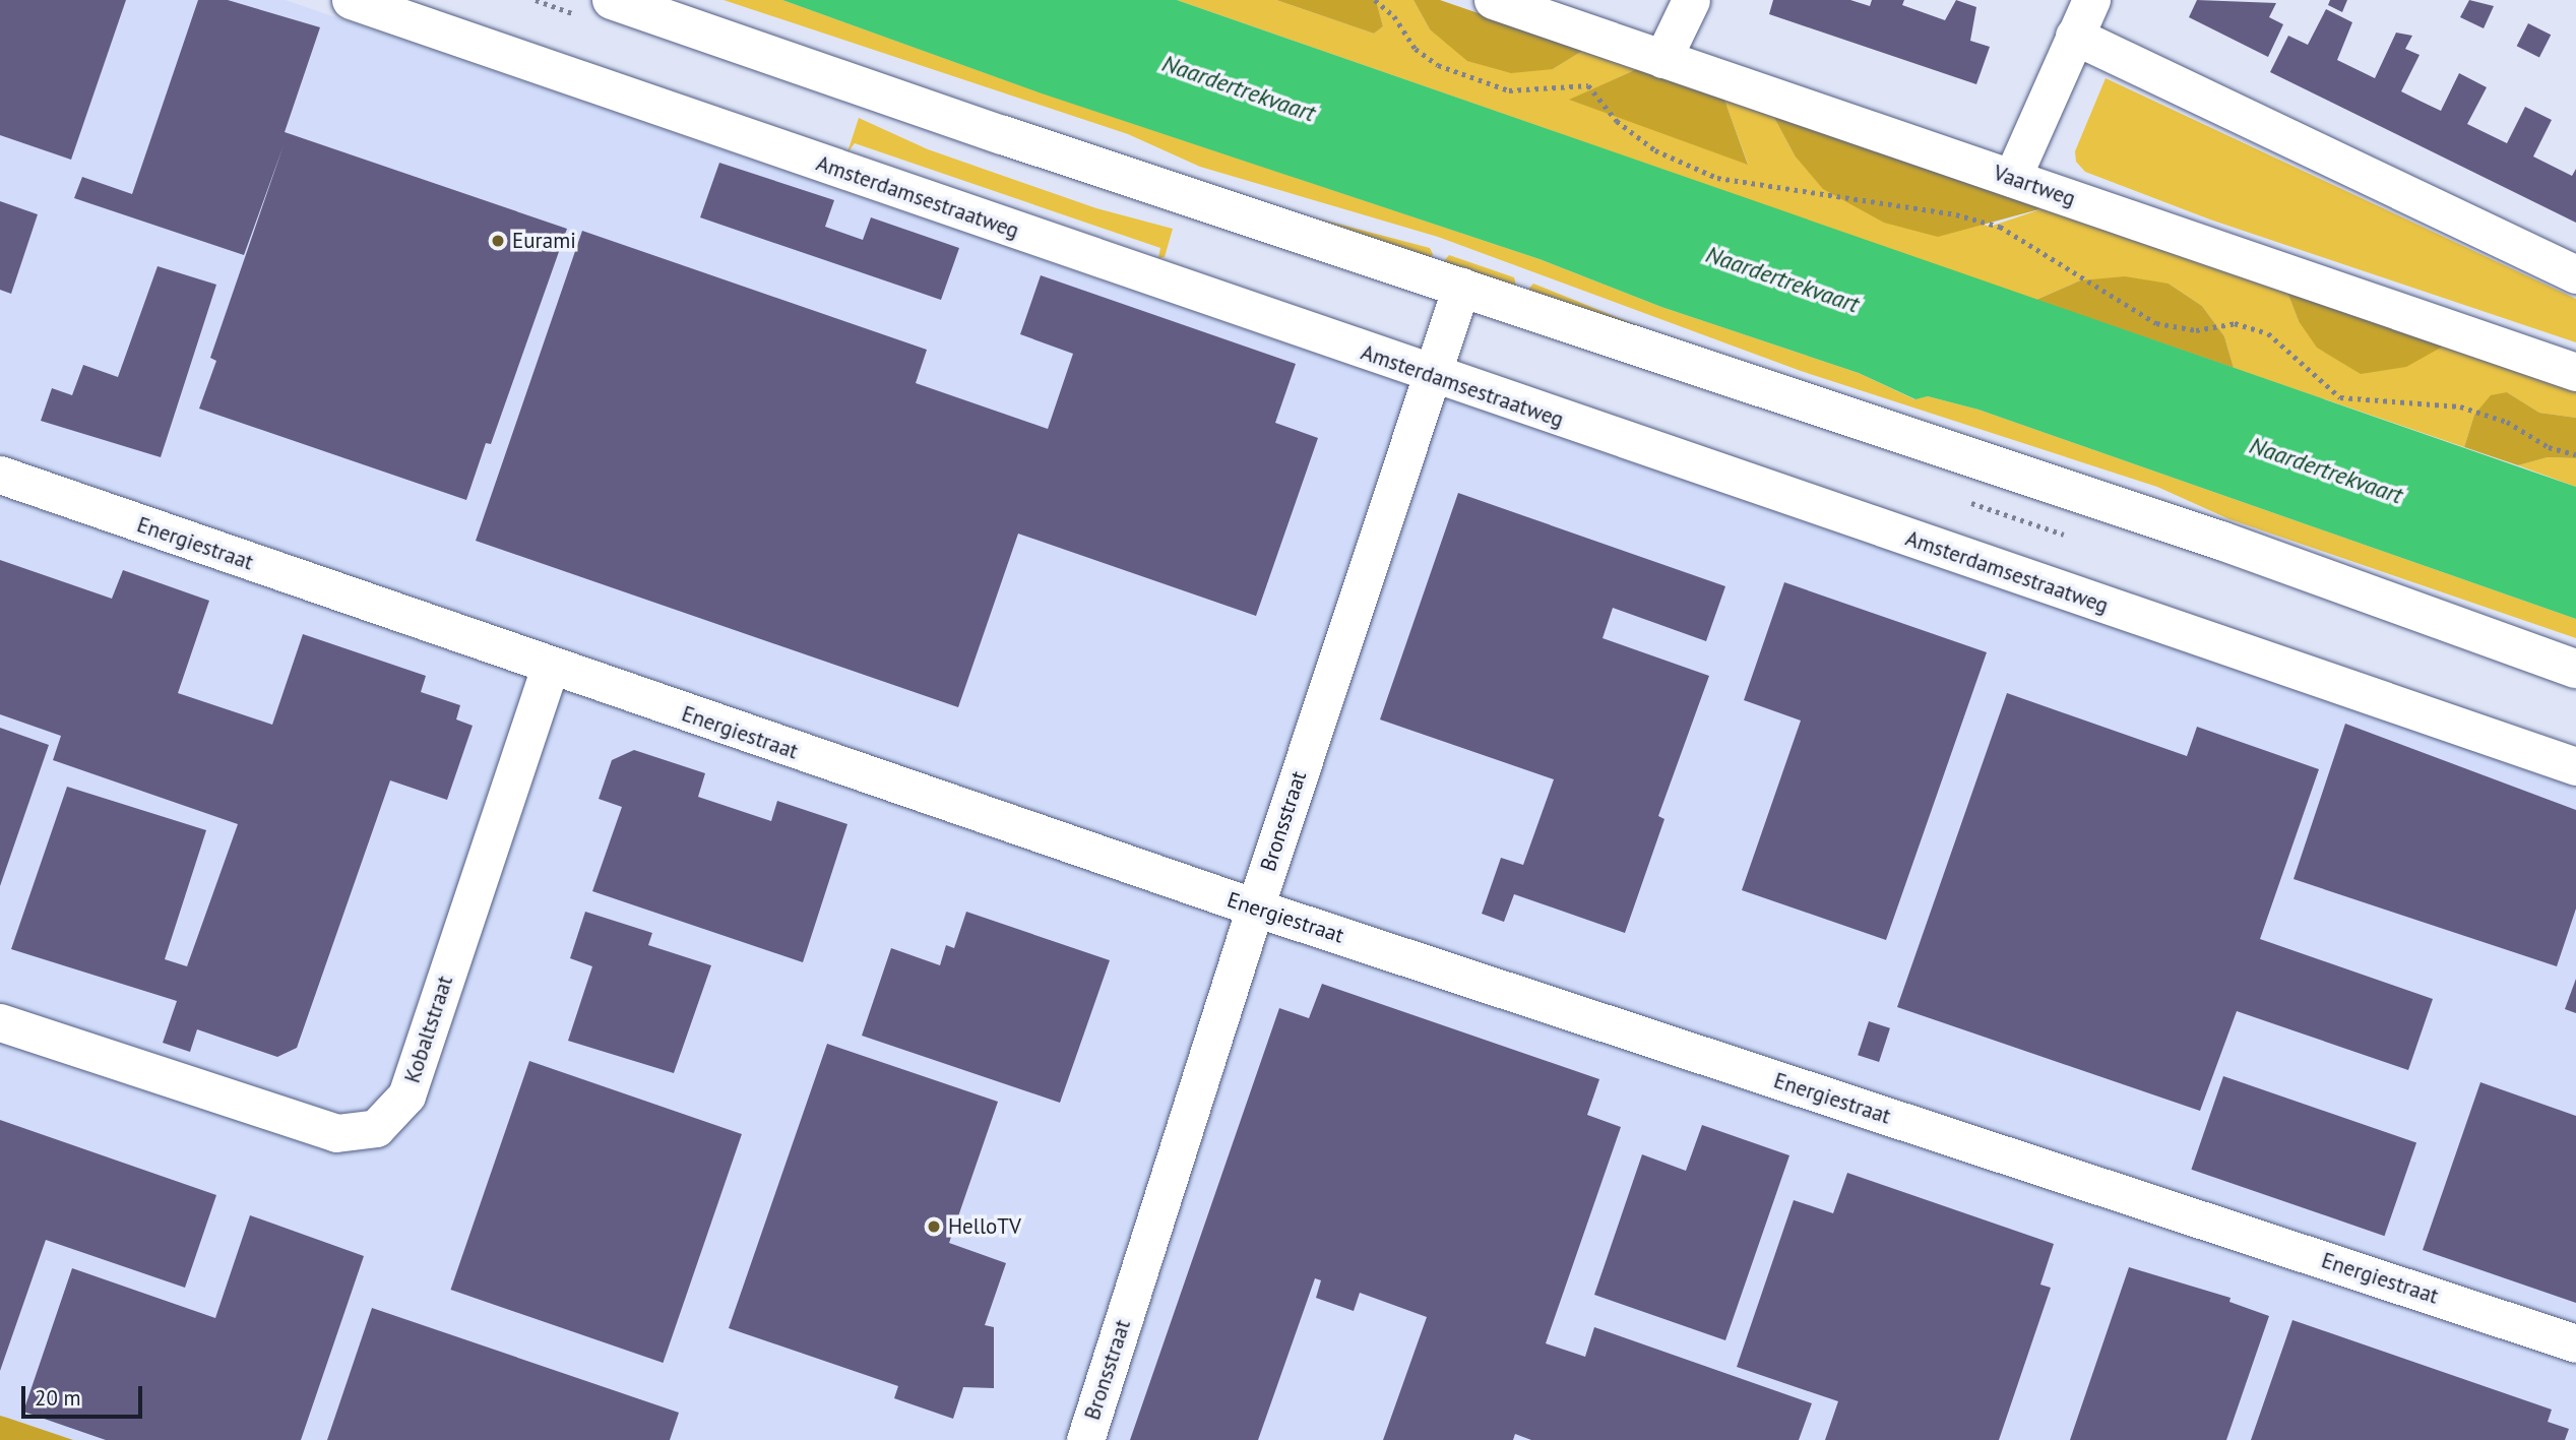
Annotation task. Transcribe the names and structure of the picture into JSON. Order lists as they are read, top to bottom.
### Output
{
  "streets": {
    "street": [
      "Vaartweg",
      "Amsterdamsestraatweg",
      "Energiestraat",
      "Bronsstraat",
      "Kobaltstraat"
    ]
  },
  "crossings": [
    ["Amsterdamsestraatweg", "Bronsstraat"],
    ["Energiestraat", "Bronsstraat"],
    ["Energiestraat", "Kobaltstraat"]
  ],
  "water": ["Naardertrekvaart"],
  "places": ["Eurami", "HelloTV"],
  "scale_bar": "20 m"
}
